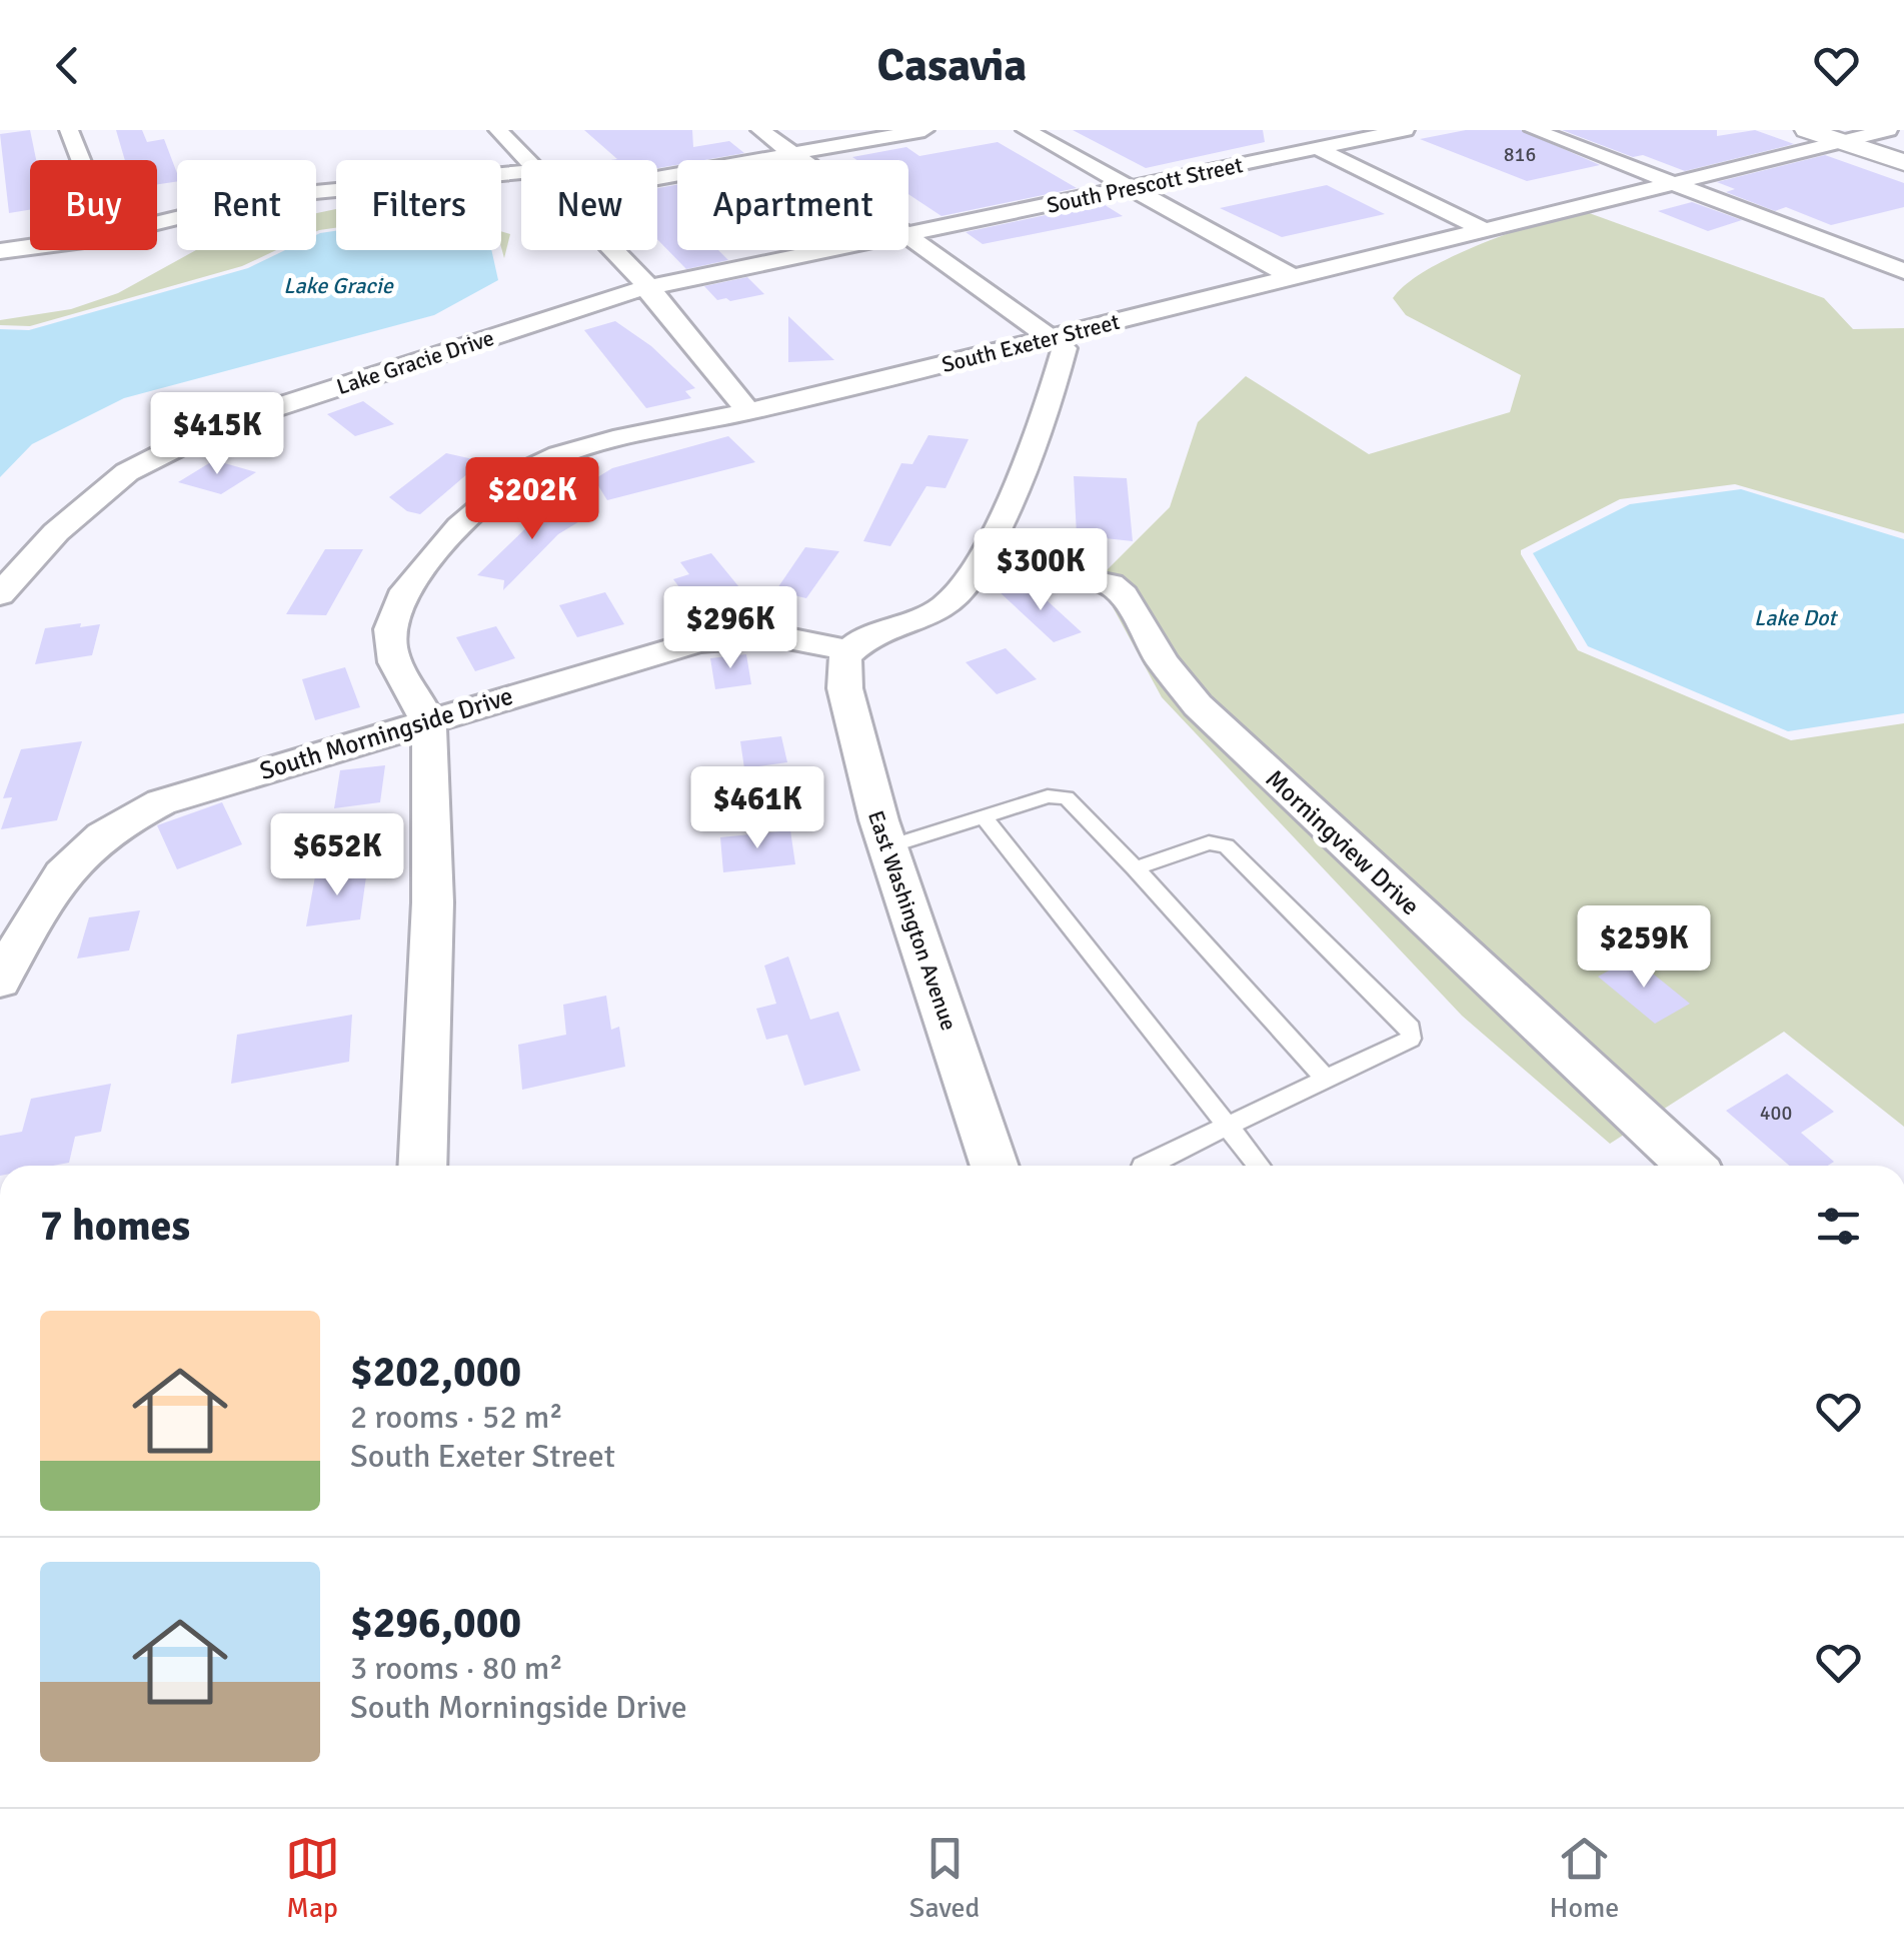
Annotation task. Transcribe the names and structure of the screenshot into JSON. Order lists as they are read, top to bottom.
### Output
{
  "streets": {
    "street": [
      "South Prescott Street",
      "South Exeter Street",
      "Lake Gracie Drive",
      "South Morningside Drive",
      "Morningview Drive",
      "East Washington Avenue"
    ]
  },
  "crossings": [
    ["South Prescott Street", "Lake Gracie Drive"],
    ["South Exeter Street", "South Morningside Drive"],
    ["South Morningside Drive", "East Washington Avenue"]
  ],
  "water": ["Lake Gracie", "Lake Dot"],
  "house_numbers": ["816", "400"],
  "page": {
    "header": "Casavia",
    "chip": [
      "Buy",
      "Rent",
      "Filters",
      "New",
      "Apartment"
    ],
    "price": [
      "$415K",
      "$202K",
      "$300K",
      "$296K",
      "$461K",
      "$652K",
      "$259K"
    ],
    "heading": "7 homes",
    "list": [
      {
        "name": "$202,000",
        "note": "2 rooms · 52 m² · South Exeter Street"
      },
      {
        "name": "$296,000",
        "note": "3 rooms · 80 m² · South Morningside Drive"
      }
    ],
    "tabs": ["Map", "Saved", "Home"]
  }
}
